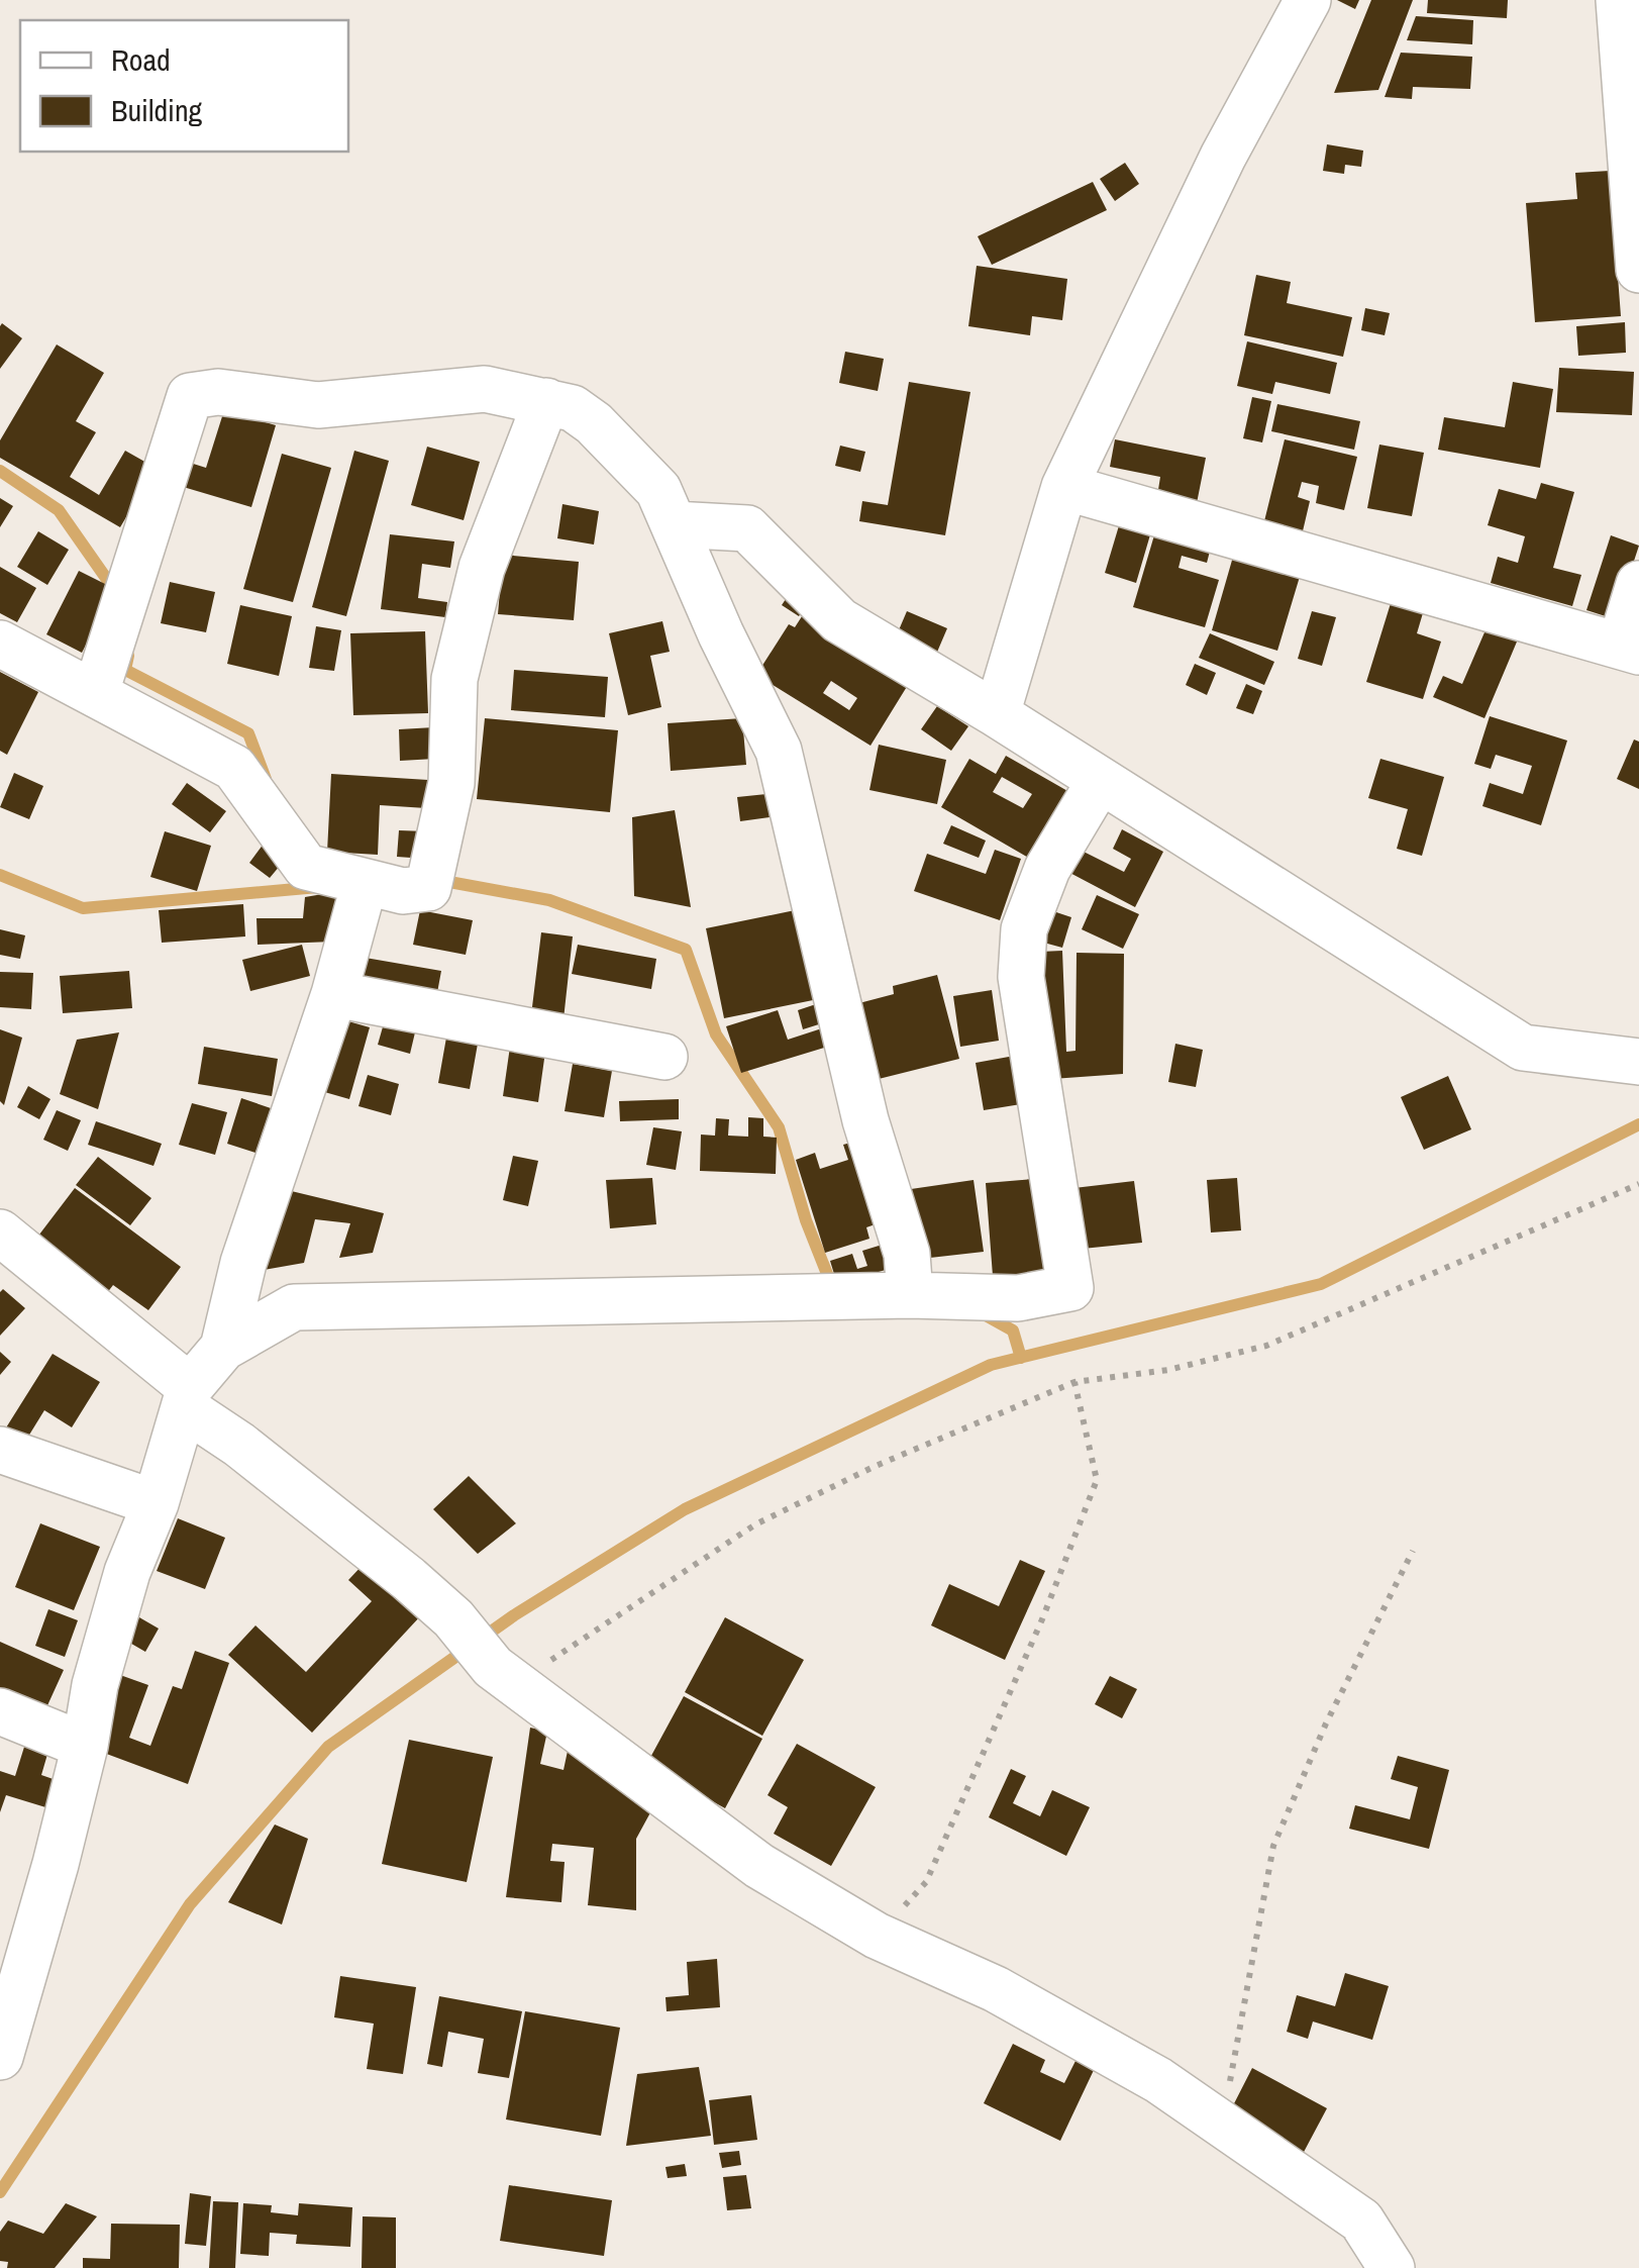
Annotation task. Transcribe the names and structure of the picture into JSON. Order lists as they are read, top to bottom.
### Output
{
  "legend": ["Road", "Building"]
}
